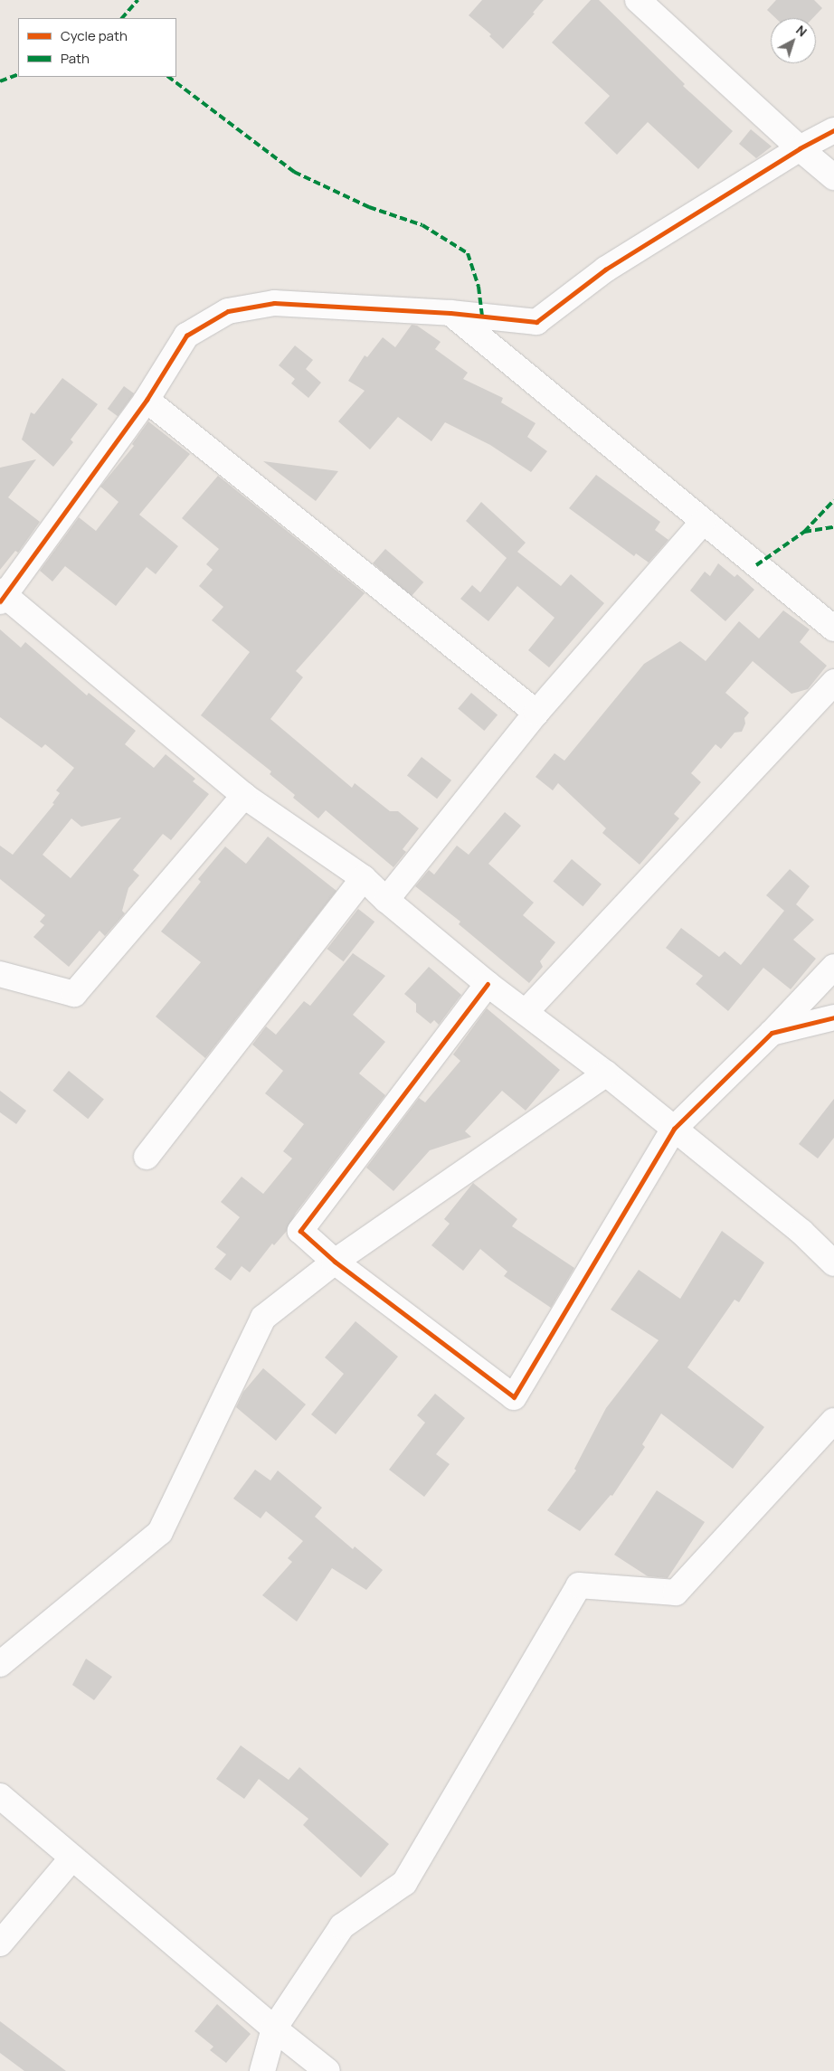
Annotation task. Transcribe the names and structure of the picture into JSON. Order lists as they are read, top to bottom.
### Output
{
  "legend": ["Cycle path", "Path"],
  "north": "top right"
}
